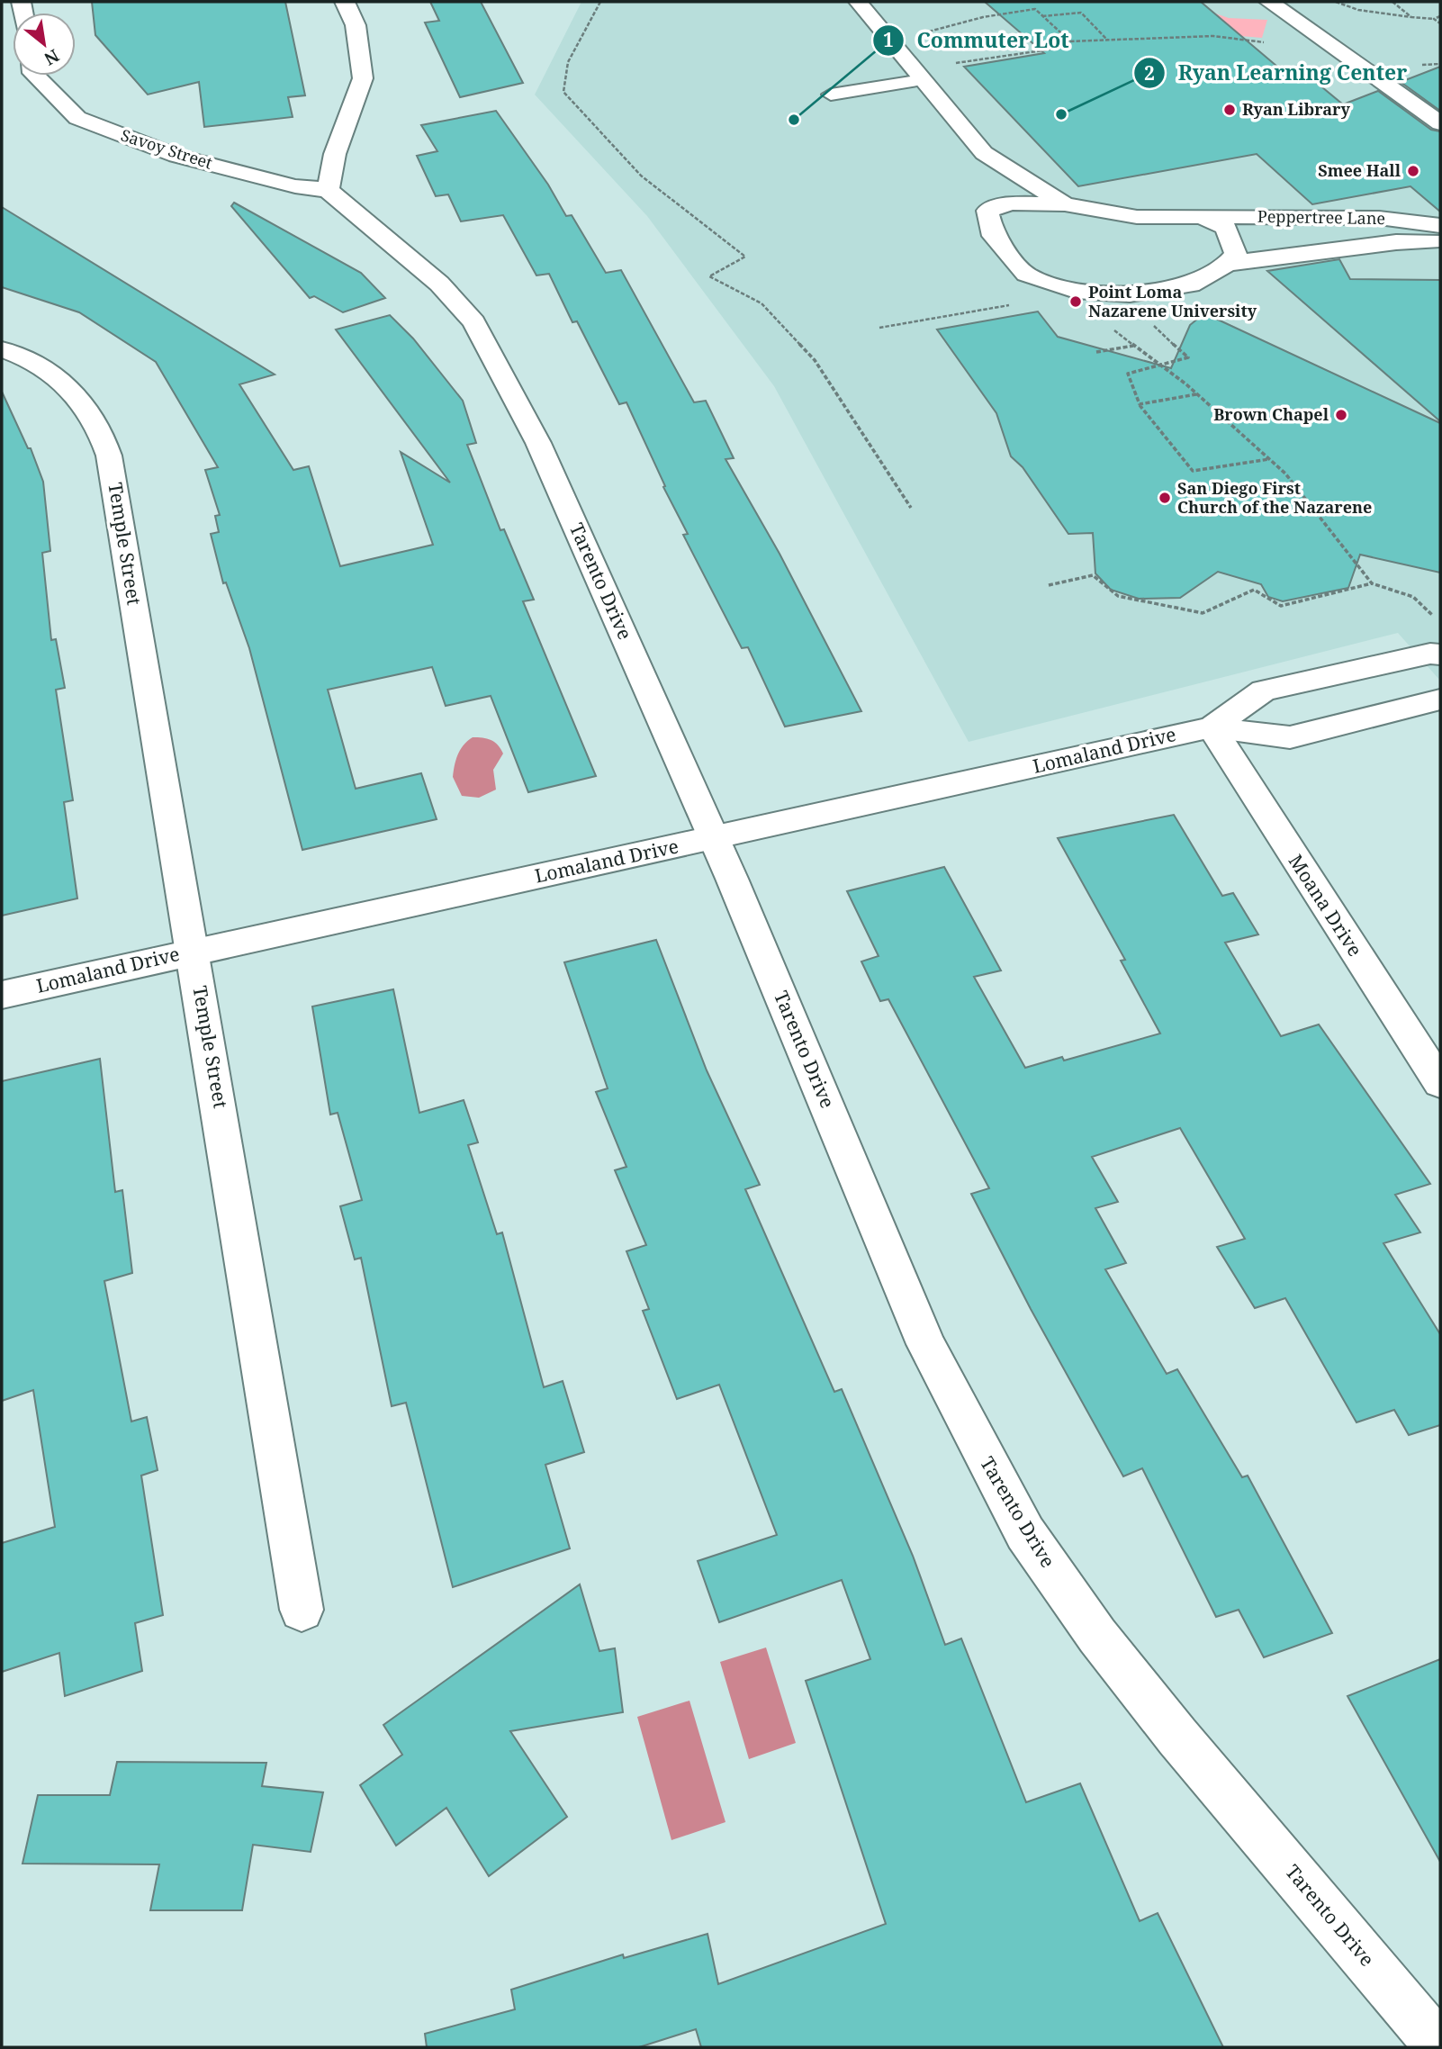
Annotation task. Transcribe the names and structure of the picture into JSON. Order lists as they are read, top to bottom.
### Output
{
  "streets": {
    "street": [
      "Savoy Street",
      "Peppertree Lane",
      "Temple Street",
      "Tarento Drive",
      "Lomaland Drive",
      "Moana Drive"
    ]
  },
  "crossings": [
    ["Savoy Street", "Tarento Drive"],
    ["Temple Street", "Lomaland Drive"],
    ["Tarento Drive", "Lomaland Drive"],
    ["Lomaland Drive", "Moana Drive"]
  ],
  "places": [
    "Ryan Library",
    "Ryan Learning Center",
    "Commuter Lot",
    "Smee Hall",
    "Point Loma Nazarene University",
    "Brown Chapel",
    "San Diego First Church of the Nazarene"
  ],
  "north": "bottom right"
}
